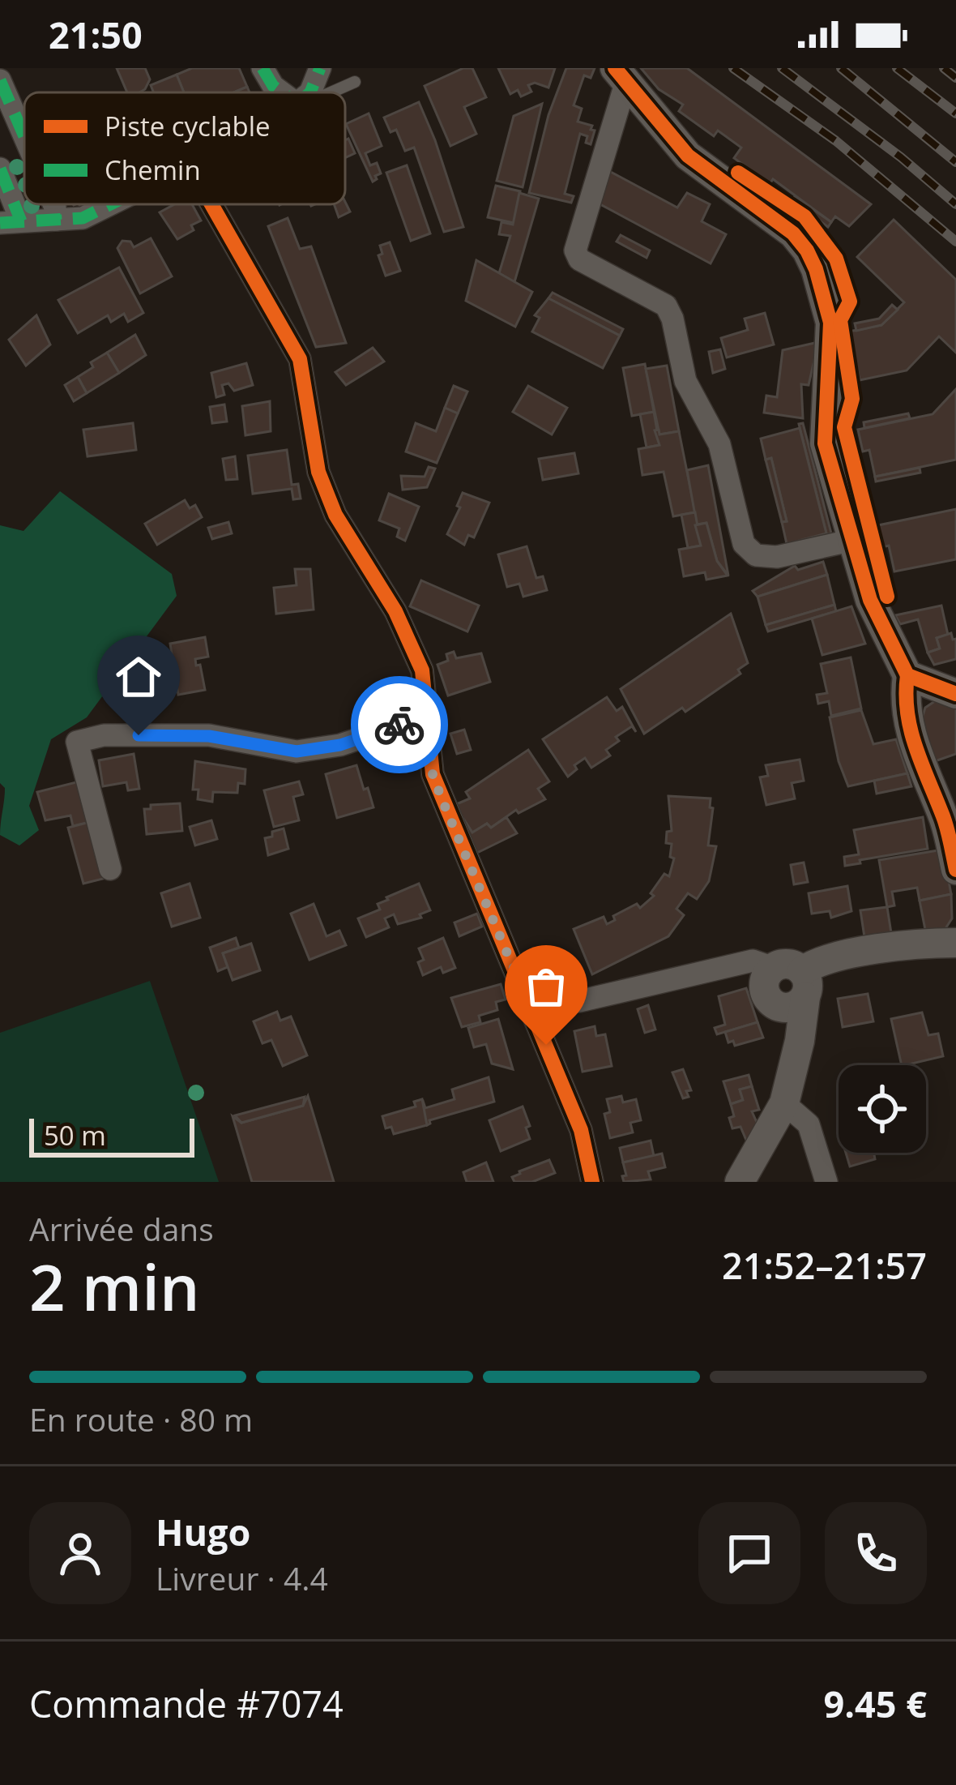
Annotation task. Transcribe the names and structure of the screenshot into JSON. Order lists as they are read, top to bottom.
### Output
{
  "legend": ["Piste cyclable", "Chemin"],
  "scale_bar": "50 m",
  "page": {
    "status": "21:50",
    "scale": "50 m",
    "heading": ["2 min", "Arrivée dans", "21:52–21:57"],
    "panel": [
      "Hugo",
      "Livreur · 4.4",
      "Commande #7074",
      "9.45 €"
    ],
    "bar": "En route · 80 m"
  }
}
